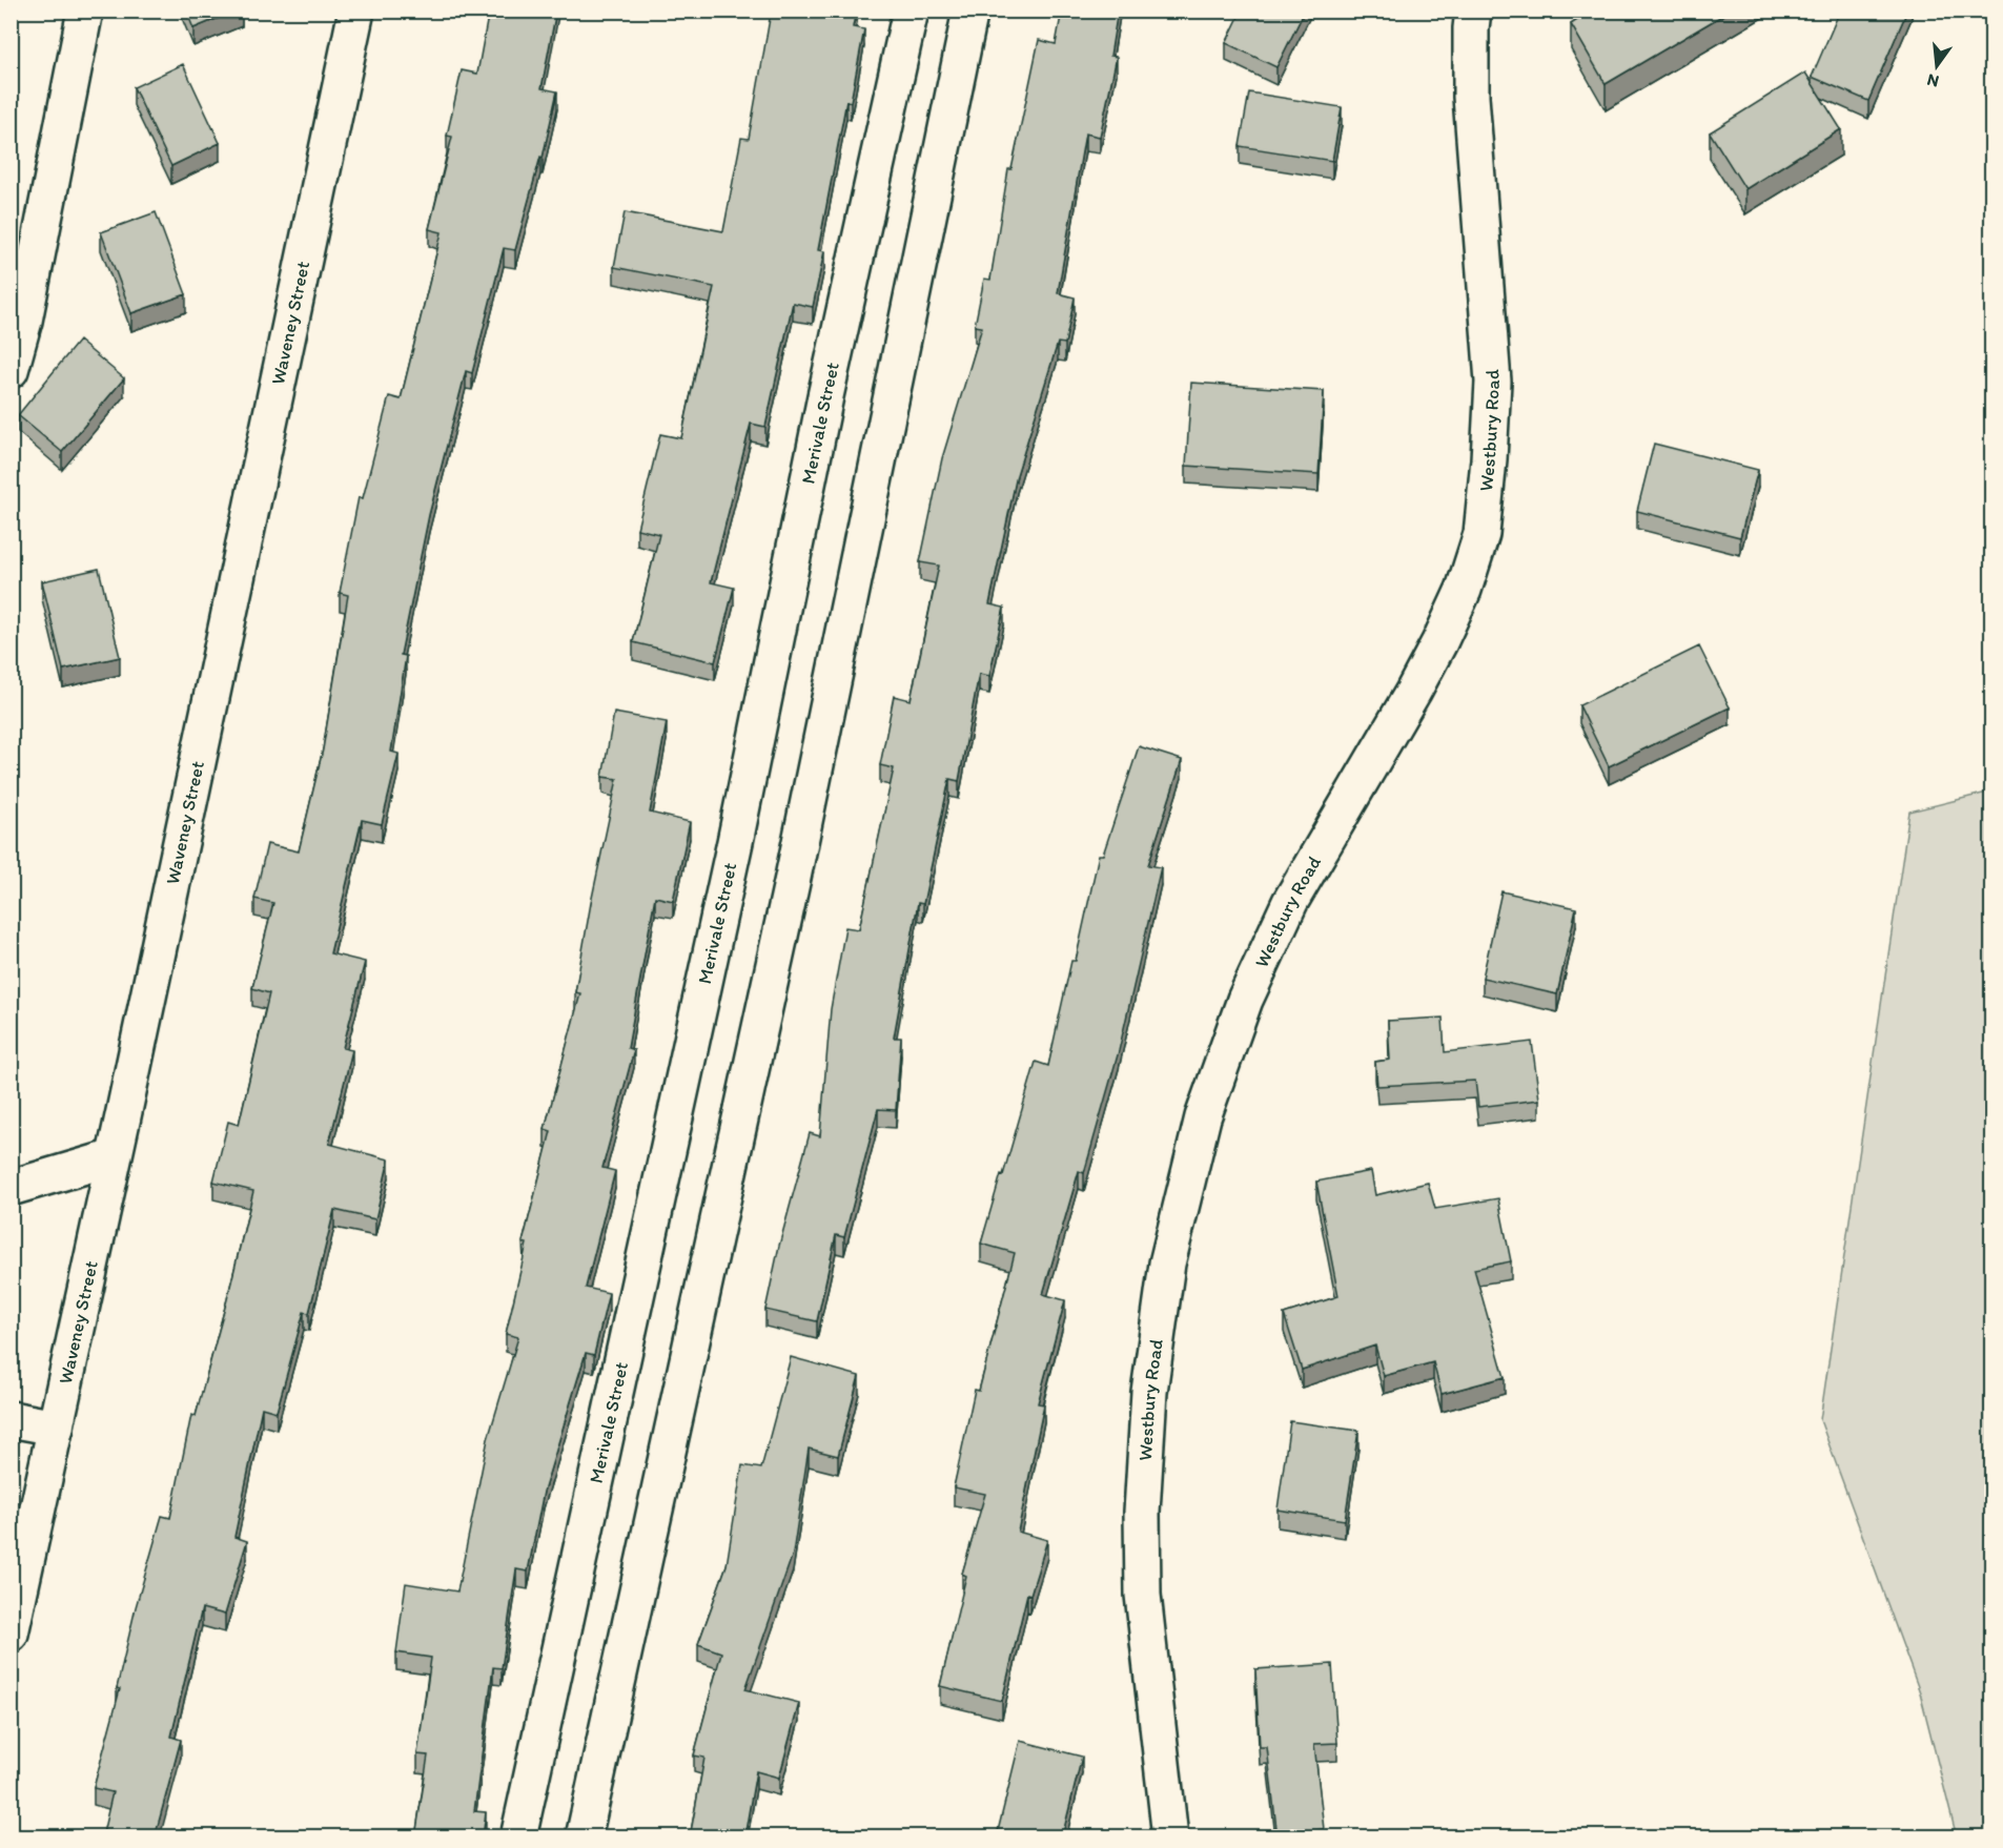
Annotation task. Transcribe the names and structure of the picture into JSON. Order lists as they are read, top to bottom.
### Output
{
  "streets": {
    "street": ["Waveney Street", "Merivale Street", "Westbury Road"]
  },
  "north": "bottom"
}
